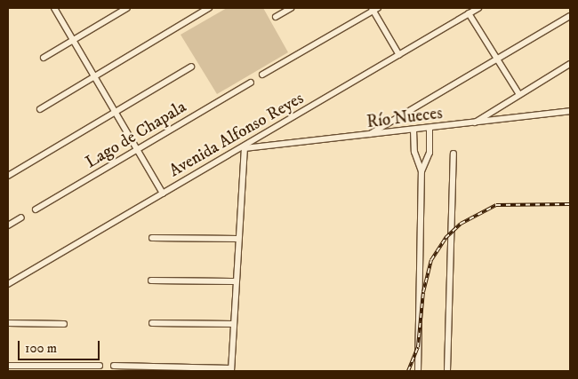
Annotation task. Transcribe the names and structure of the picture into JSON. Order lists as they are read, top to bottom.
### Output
{
  "streets": {
    "street": ["Río Nueces", "Lago de Chapala", "Avenida Alfonso Reyes"]
  },
  "crossings": [
    ["Río Nueces", "Avenida Alfonso Reyes"]
  ],
  "scale_bar": "100 m"
}
